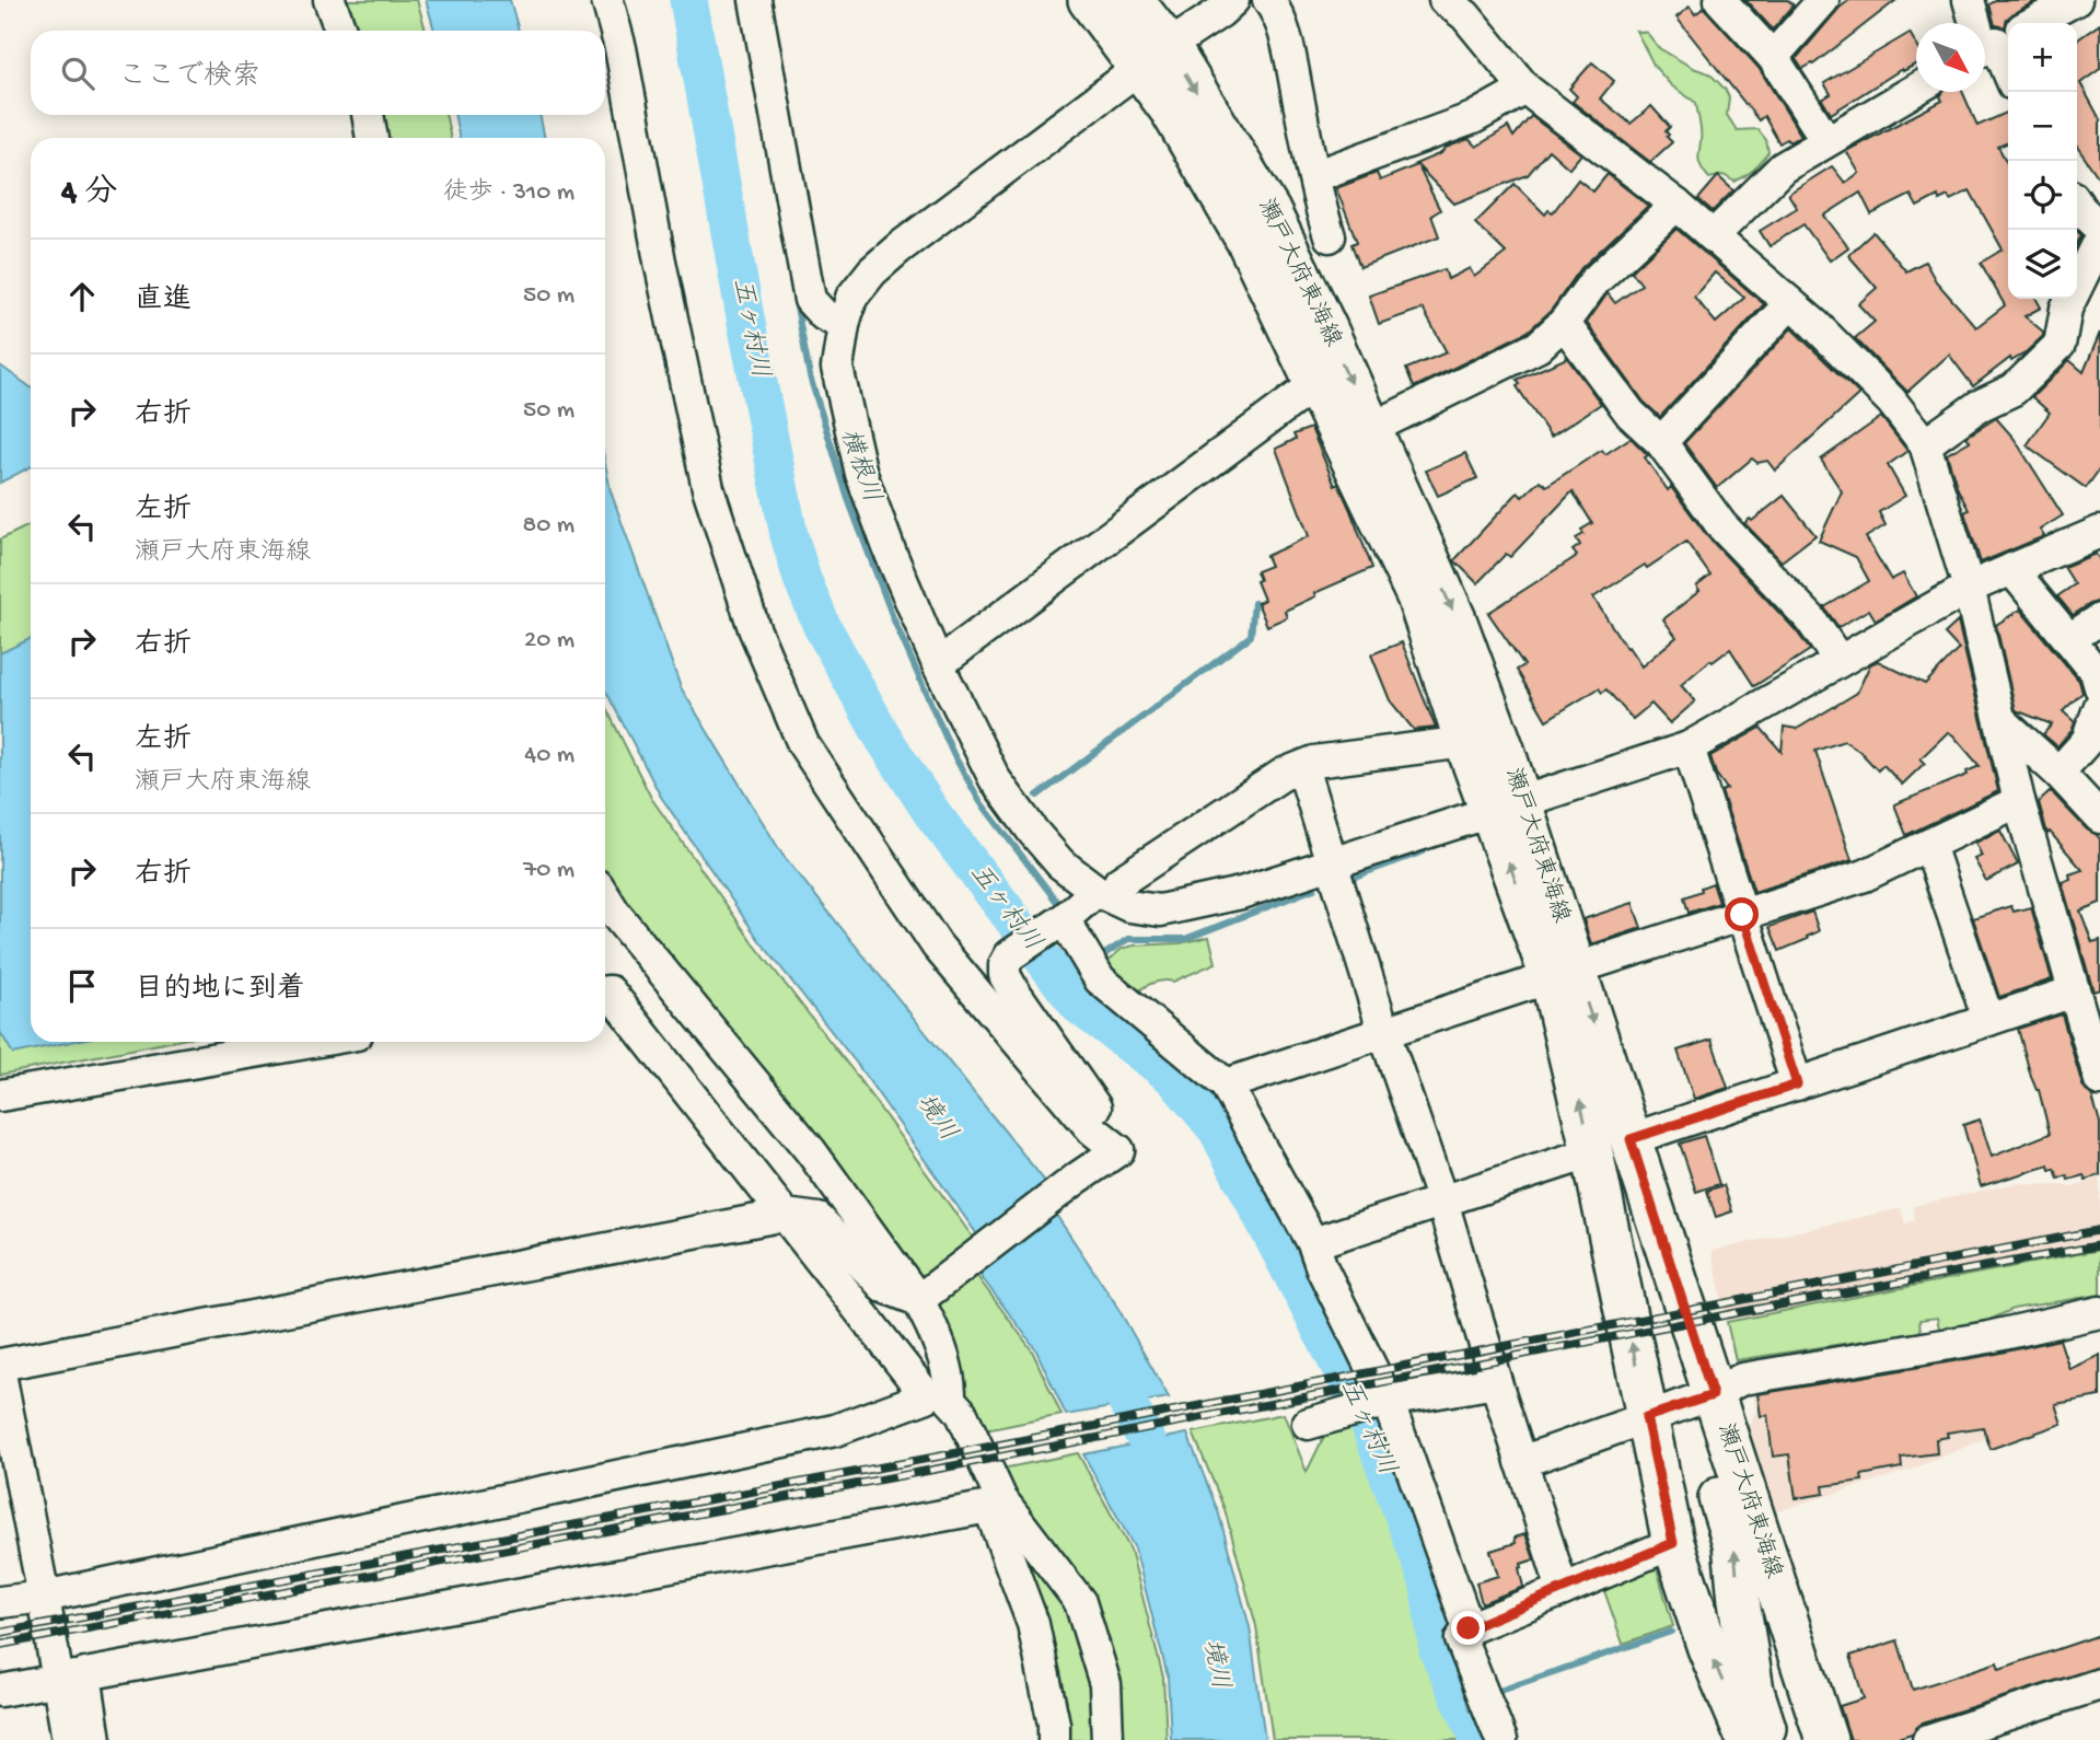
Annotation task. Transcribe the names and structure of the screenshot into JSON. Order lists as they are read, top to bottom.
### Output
{
  "streets": {
    "main road": ["瀬戸大府東海線"]
  },
  "water": ["五ヶ村川", "横根川", "境川"],
  "north": "bottom right",
  "page": {
    "map_buttons": ["+", "−"],
    "search": "ここで検索",
    "heading": ["4 分", "徒歩 · 310 m"],
    "list": [
      ["直進", "50 m"],
      ["右折", "50 m"],
      ["左折", "瀬戸大府東海線", "80 m"],
      ["右折", "20 m"],
      ["左折", "瀬戸大府東海線", "40 m"],
      ["右折", "70 m"],
      "目的地に到着"
    ]
  }
}
